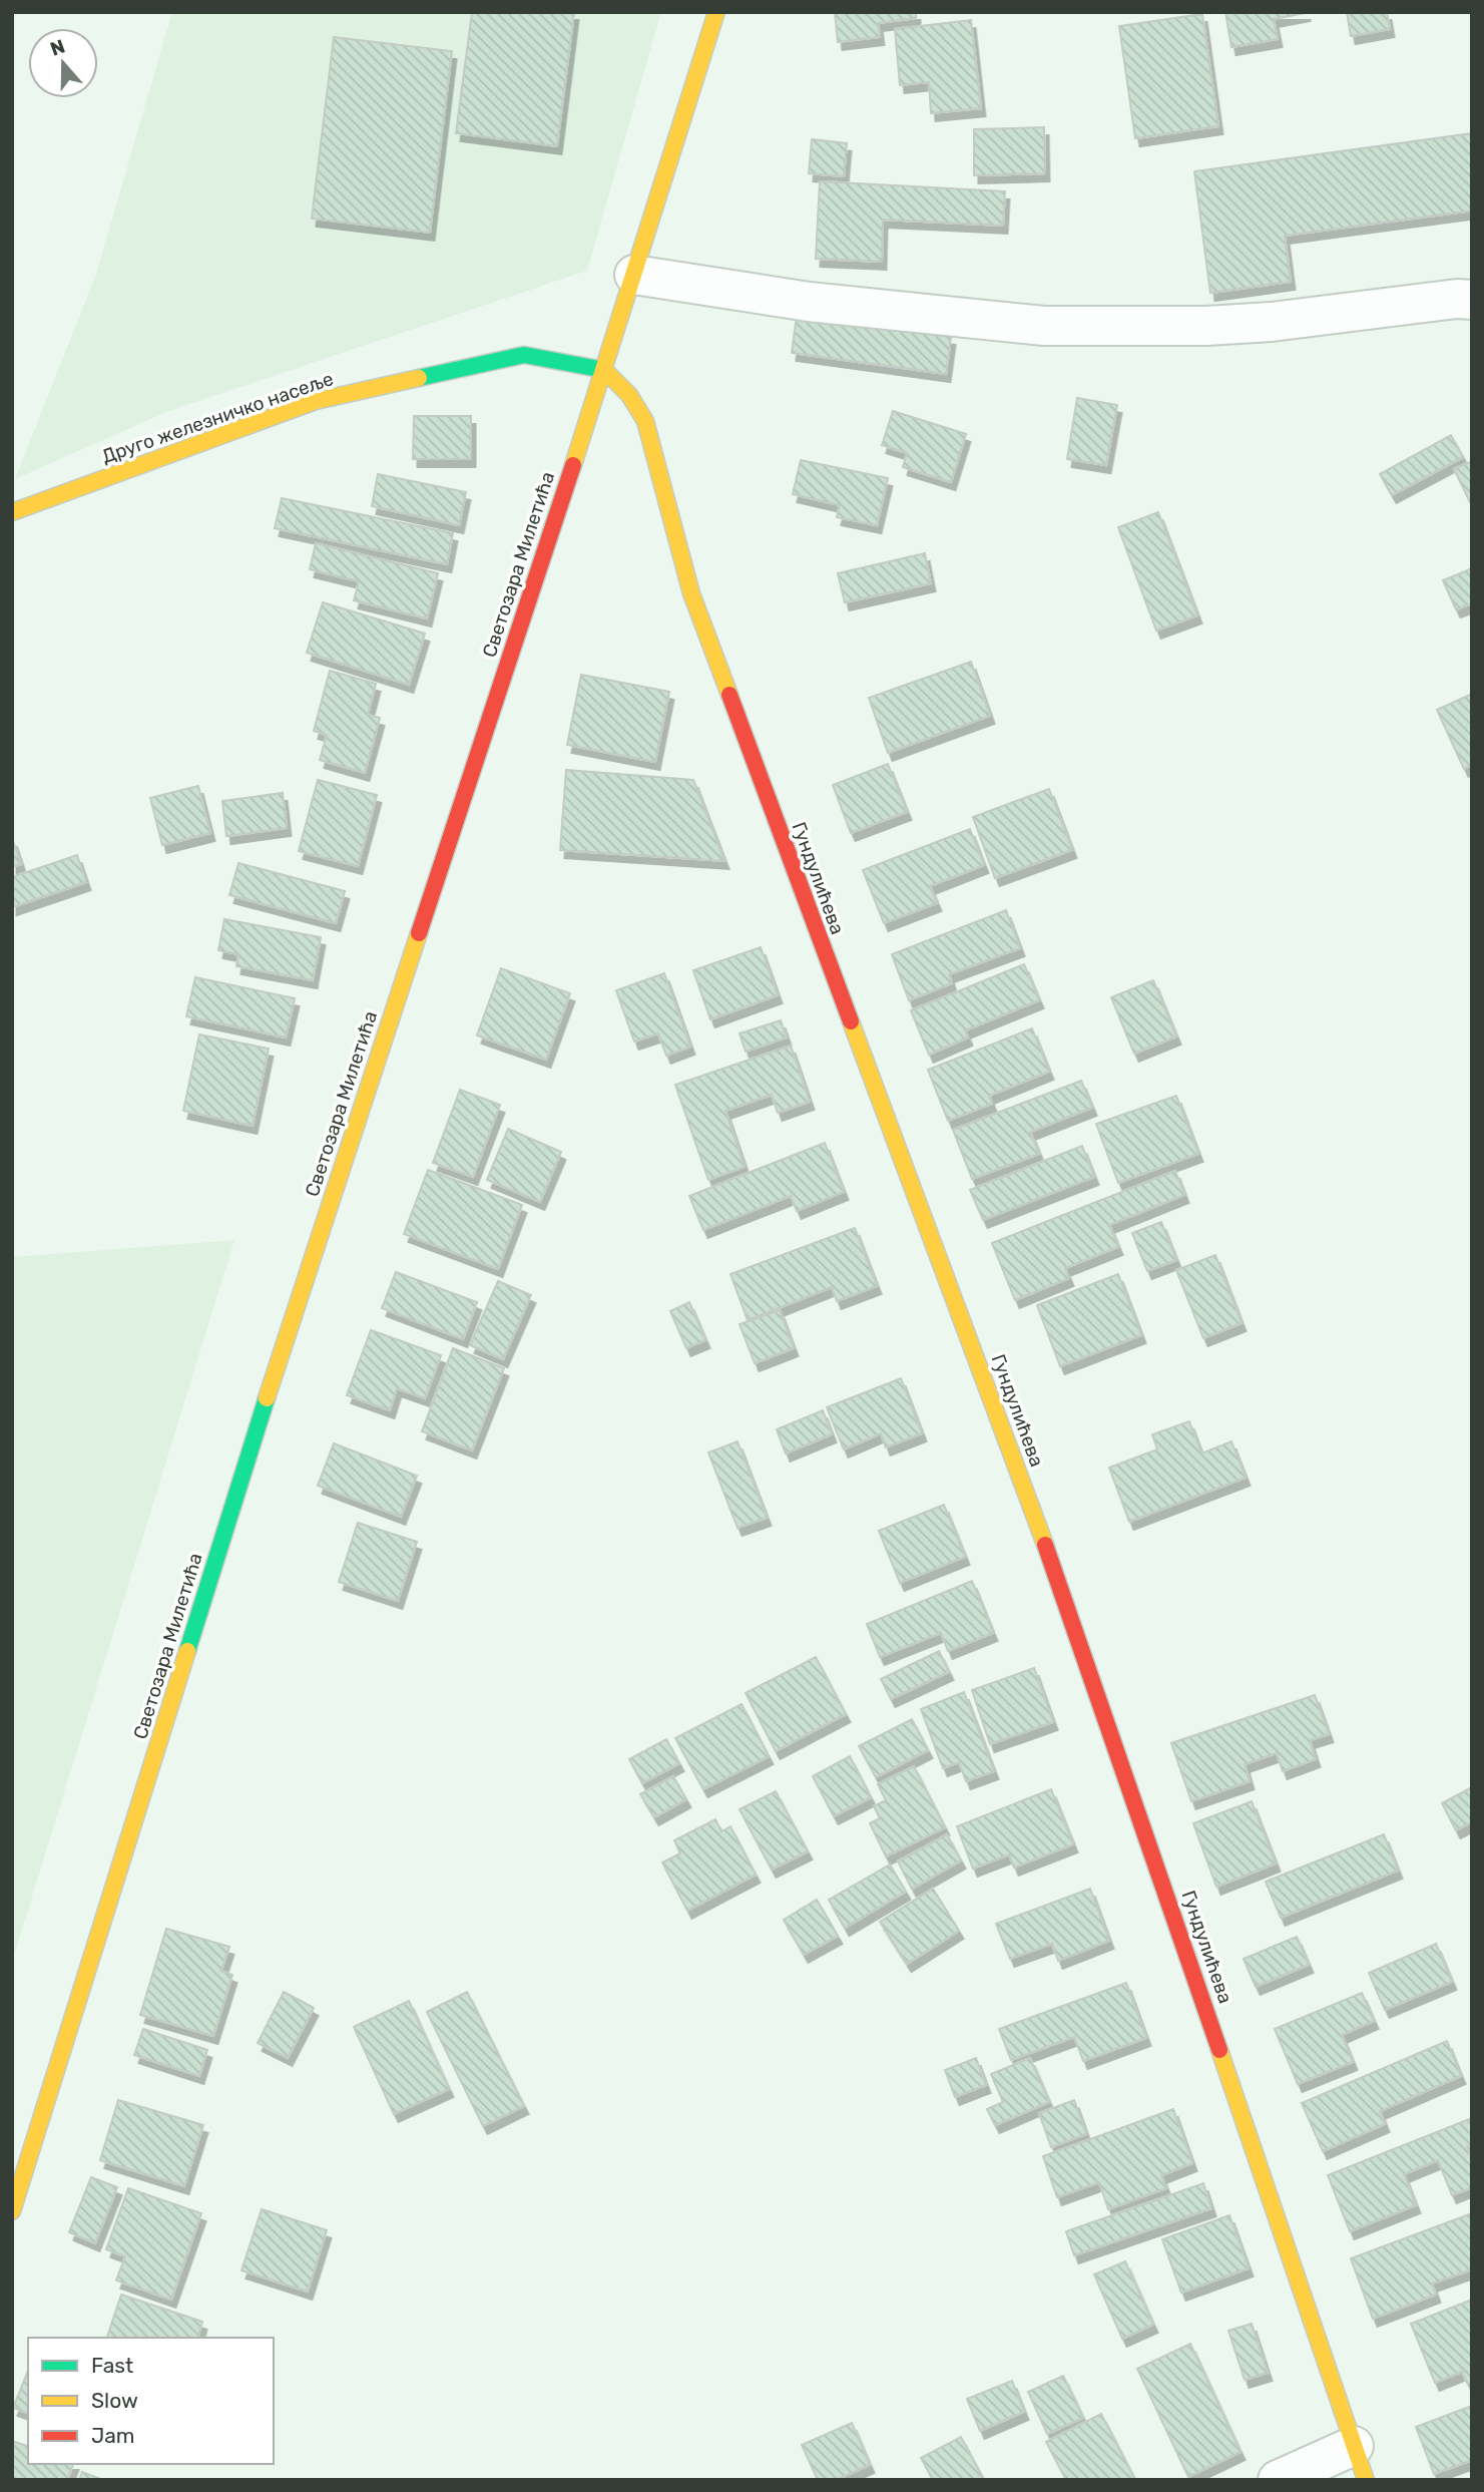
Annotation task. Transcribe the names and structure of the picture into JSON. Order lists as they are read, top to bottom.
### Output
{
  "streets": {
    "street": ["Друго железничко насеље", "Светозара Милетића", "Гундулићева"]
  },
  "crossings": [
    ["Друго железничко насеље", "Светозара Милетића"],
    ["Друго железничко насеље", "Гундулићева"],
    ["Светозара Милетића", "Гундулићева"]
  ],
  "legend": ["Fast", "Slow", "Jam"],
  "north": "top"
}
